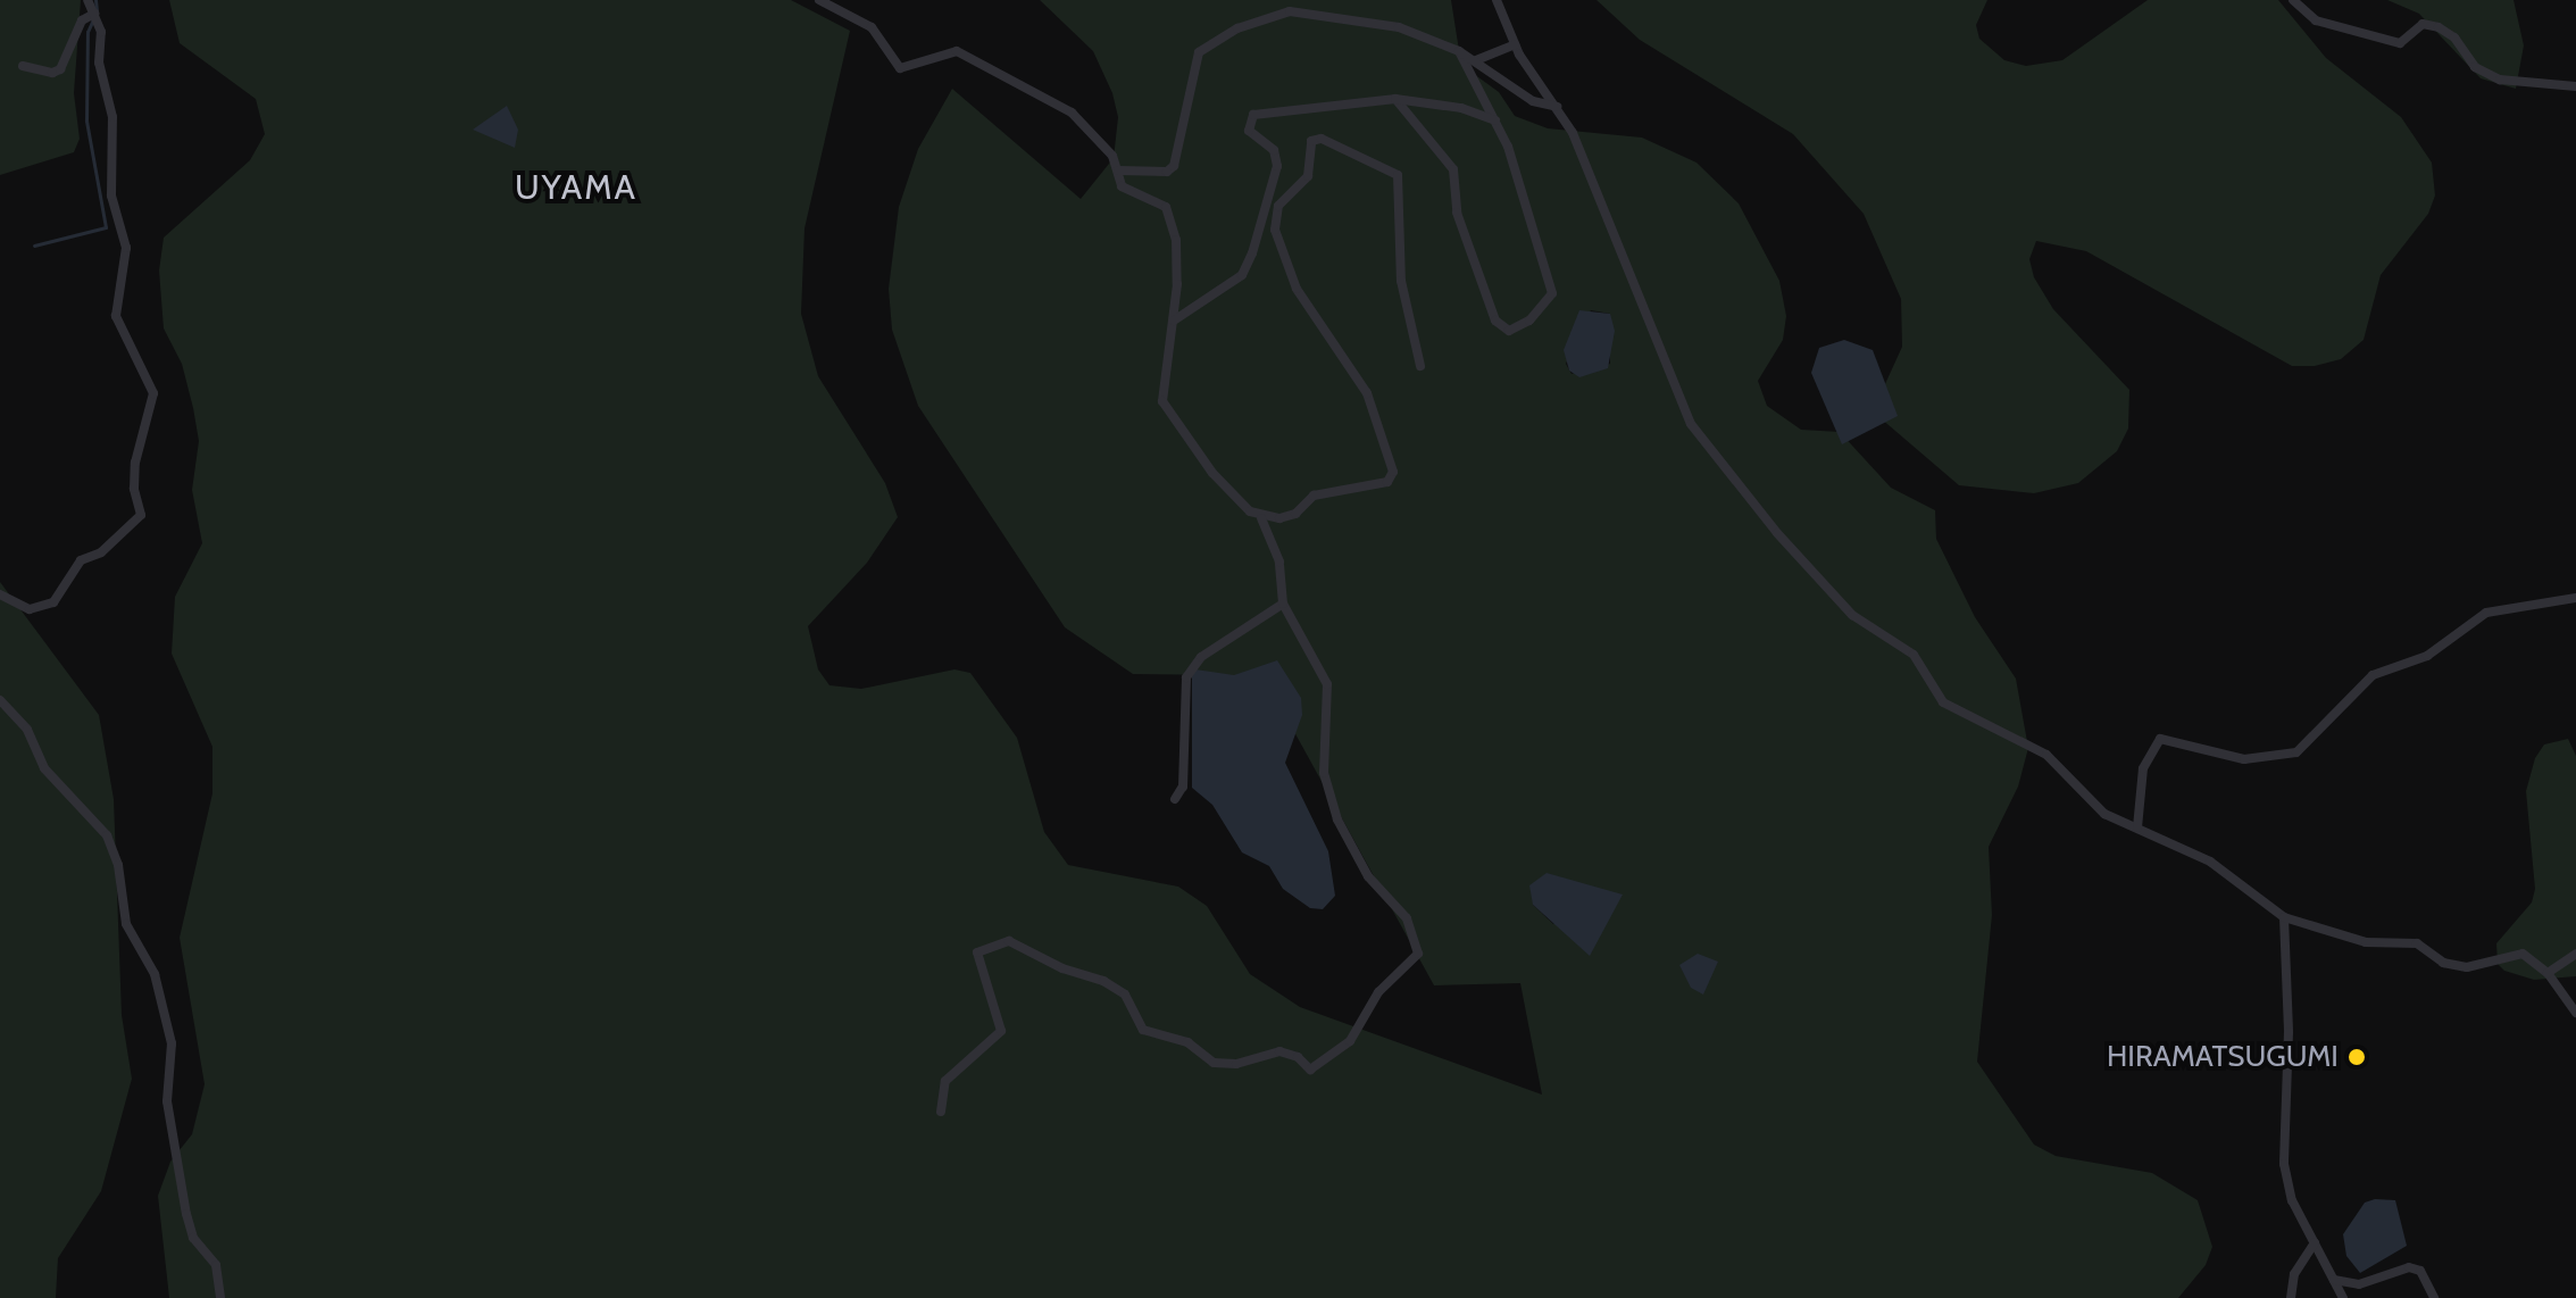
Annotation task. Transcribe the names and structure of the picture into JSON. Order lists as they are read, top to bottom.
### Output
{
  "districts": ["UYAMA"],
  "places": ["HIRAMATSUGUMI"]
}
